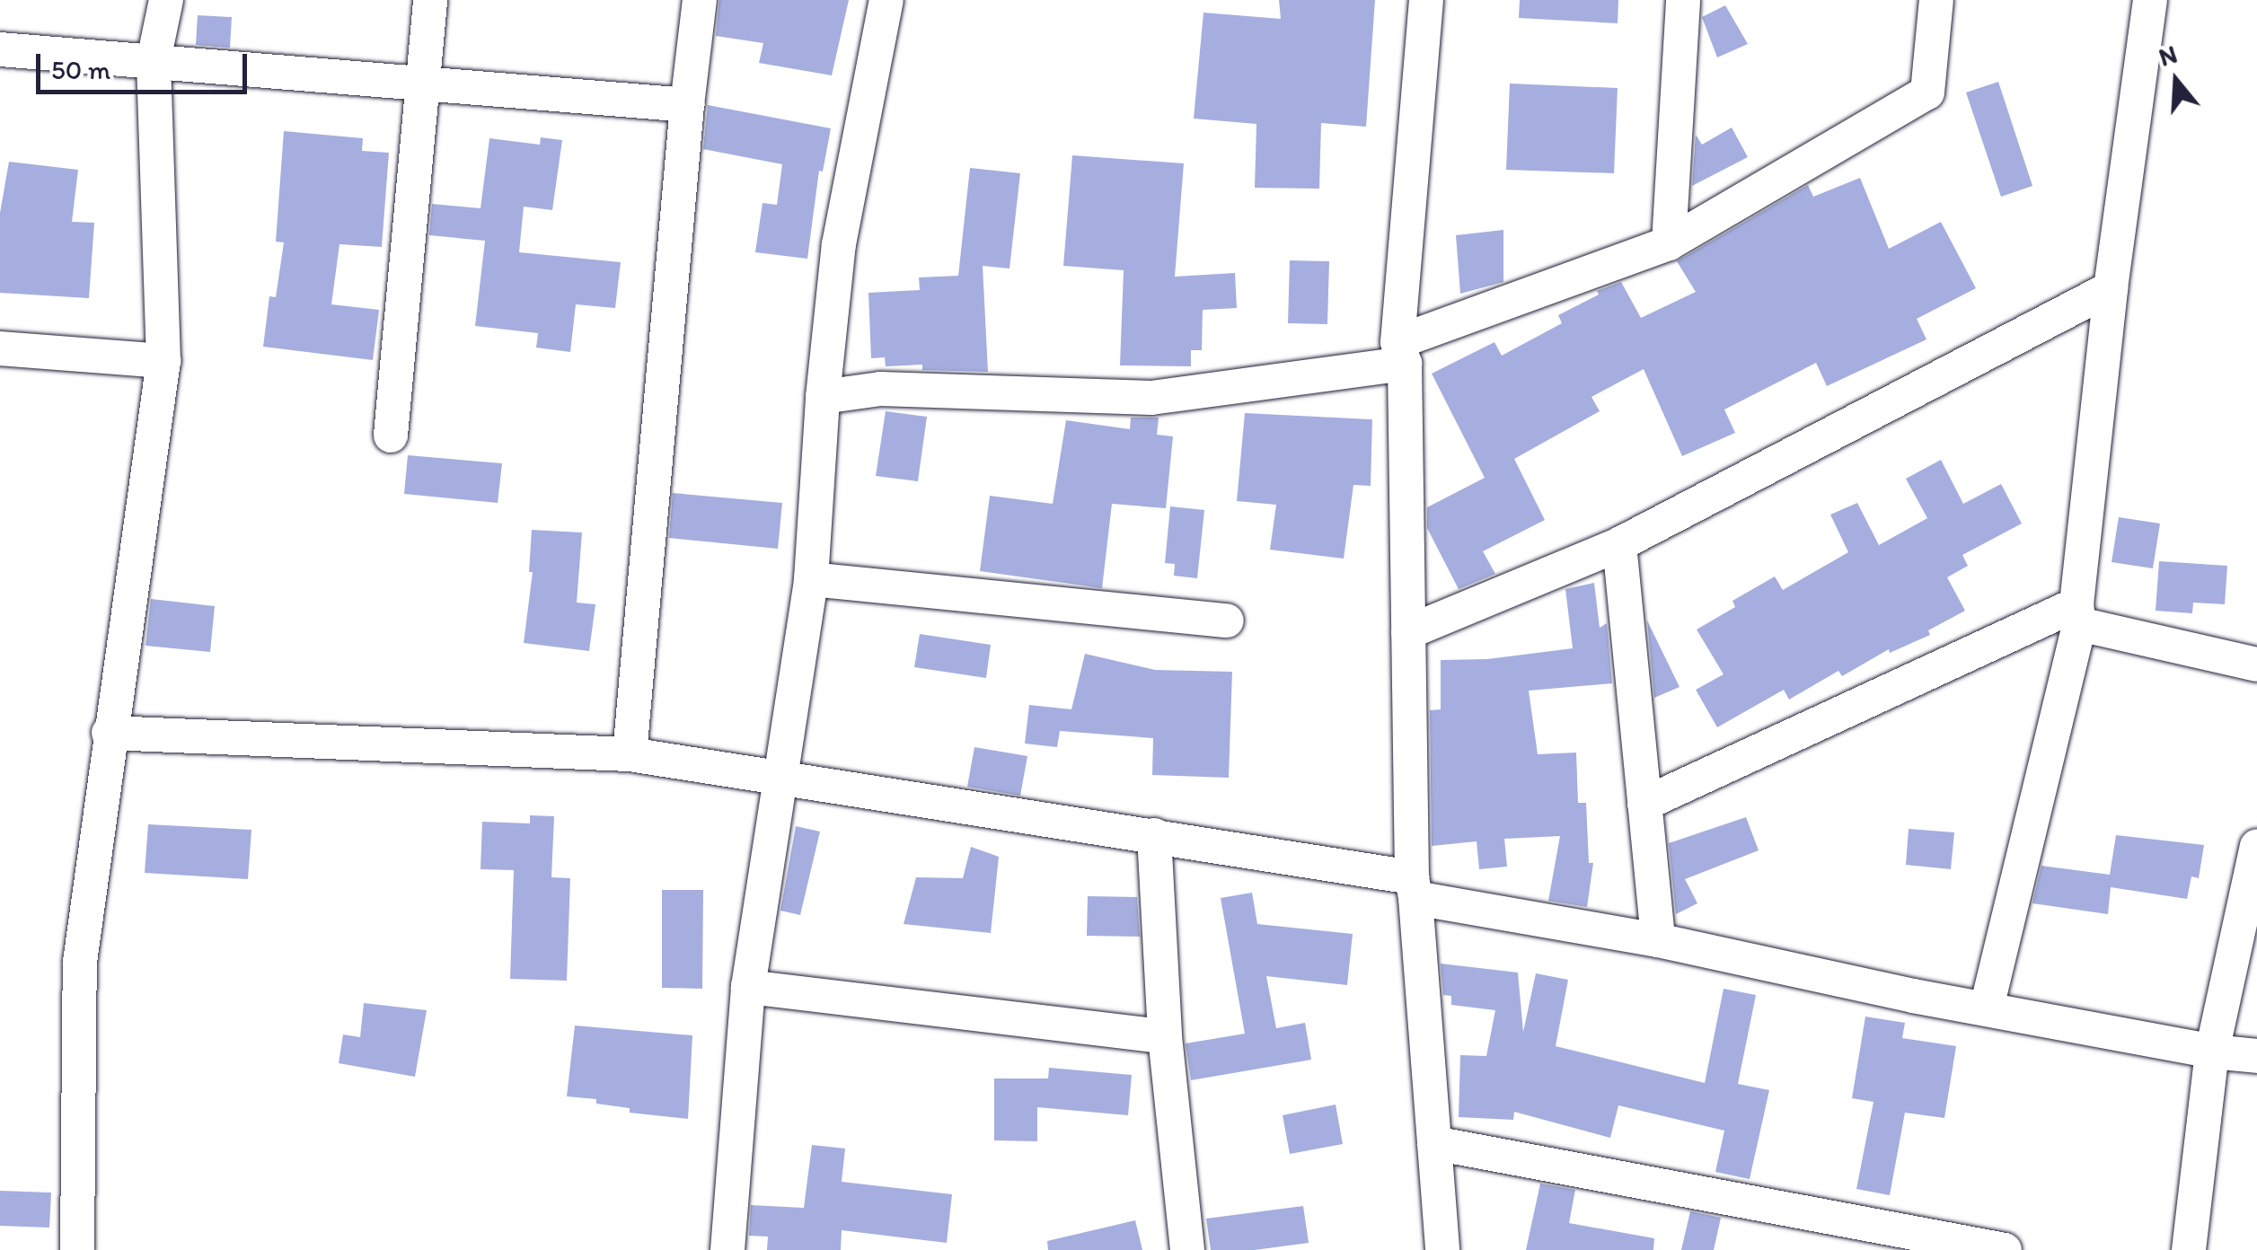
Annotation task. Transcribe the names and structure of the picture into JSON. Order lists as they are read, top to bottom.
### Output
{
  "scale_bar": "50 m",
  "north": "top"
}
